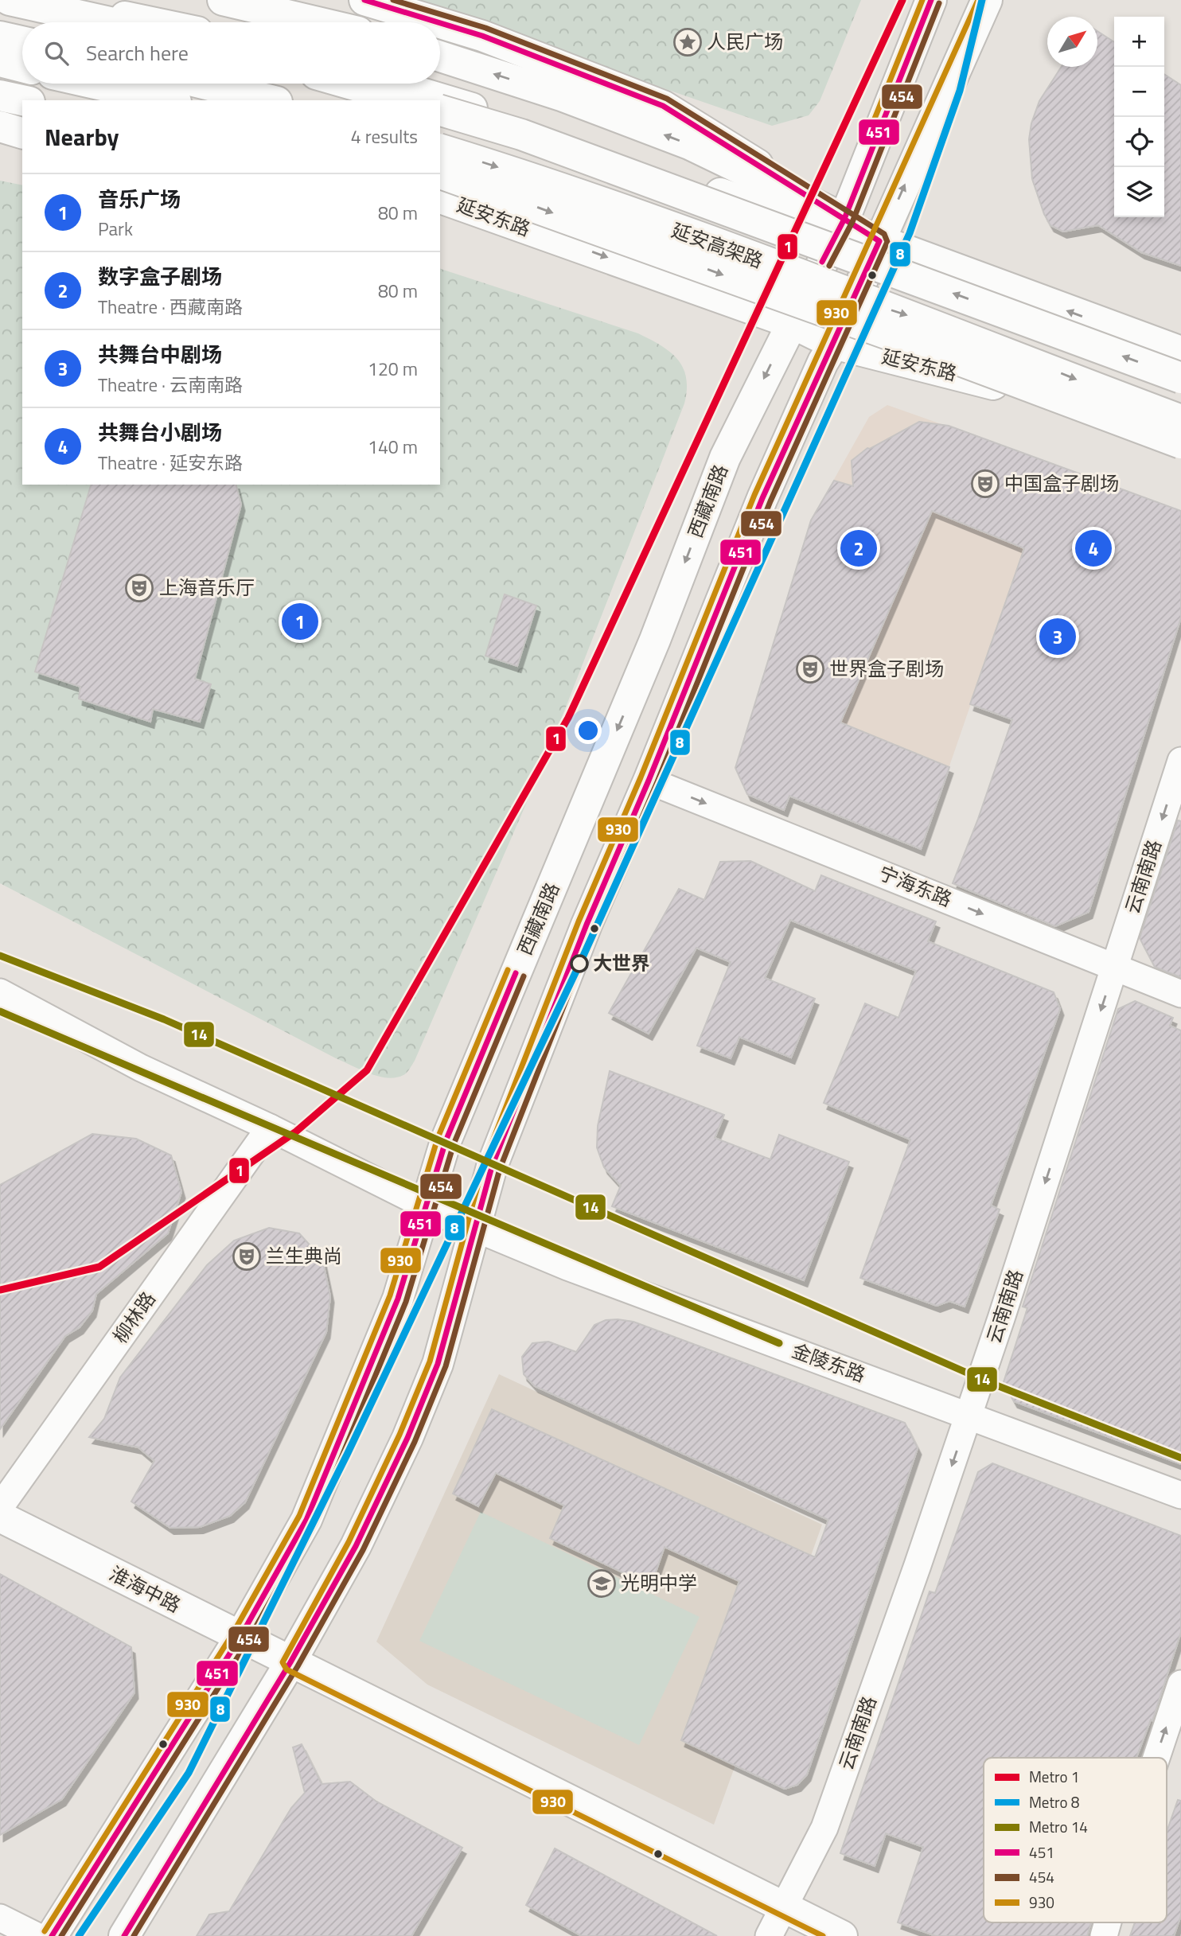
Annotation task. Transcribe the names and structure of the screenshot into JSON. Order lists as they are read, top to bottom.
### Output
{
  "streets": {
    "main road": [
      "延安东路",
      "延安高架路",
      "西藏南路",
      "淮海中路"
    ],
    "street": [
      "云南南路",
      "宁海东路",
      "柳林路",
      "金陵东路"
    ]
  },
  "crossings": [
    ["延安东路", "西藏南路"],
    ["西藏南路", "金陵东路"],
    ["西藏南路", "淮海中路"],
    ["云南南路", "宁海东路"],
    ["云南南路", "金陵东路"],
    ["云南南路", "淮海中路"],
    ["柳林路", "金陵东路"]
  ],
  "one_way": ["云南南路", "宁海东路"],
  "places": {
    "place": ["人民广场"],
    "theatre": [
      "中国盒子剧场",
      "上海音乐厅",
      "世界盒子剧场",
      "兰生典尚"
    ],
    "other": ["大世界"],
    "school or university": ["光明中学"]
  },
  "lines": [
    "metro line 1",
    "metro line 8",
    "transit line 451",
    "transit line 454",
    "transit line 930",
    "metro line 14"
  ],
  "legend": [
    "Metro 1",
    "Metro 8",
    "Metro 14",
    "451",
    "454",
    "930"
  ],
  "north": "top right",
  "page": {
    "map_buttons": ["+", "−"],
    "search": "Search here",
    "heading": ["Nearby", "4 results"],
    "list": [
      {
        "mark": "1",
        "name": "音乐广场",
        "note": "Park",
        "value": "80 m"
      },
      {
        "mark": "2",
        "name": "数字盒子剧场",
        "note": "Theatre · 西藏南路",
        "value": "80 m"
      },
      {
        "mark": "3",
        "name": "共舞台中剧场",
        "note": "Theatre · 云南南路",
        "value": "120 m"
      },
      {
        "mark": "4",
        "name": "共舞台小剧场",
        "note": "Theatre · 延安东路",
        "value": "140 m"
      }
    ],
    "pins": [
      "2",
      "4",
      "1",
      "3"
    ]
  }
}
